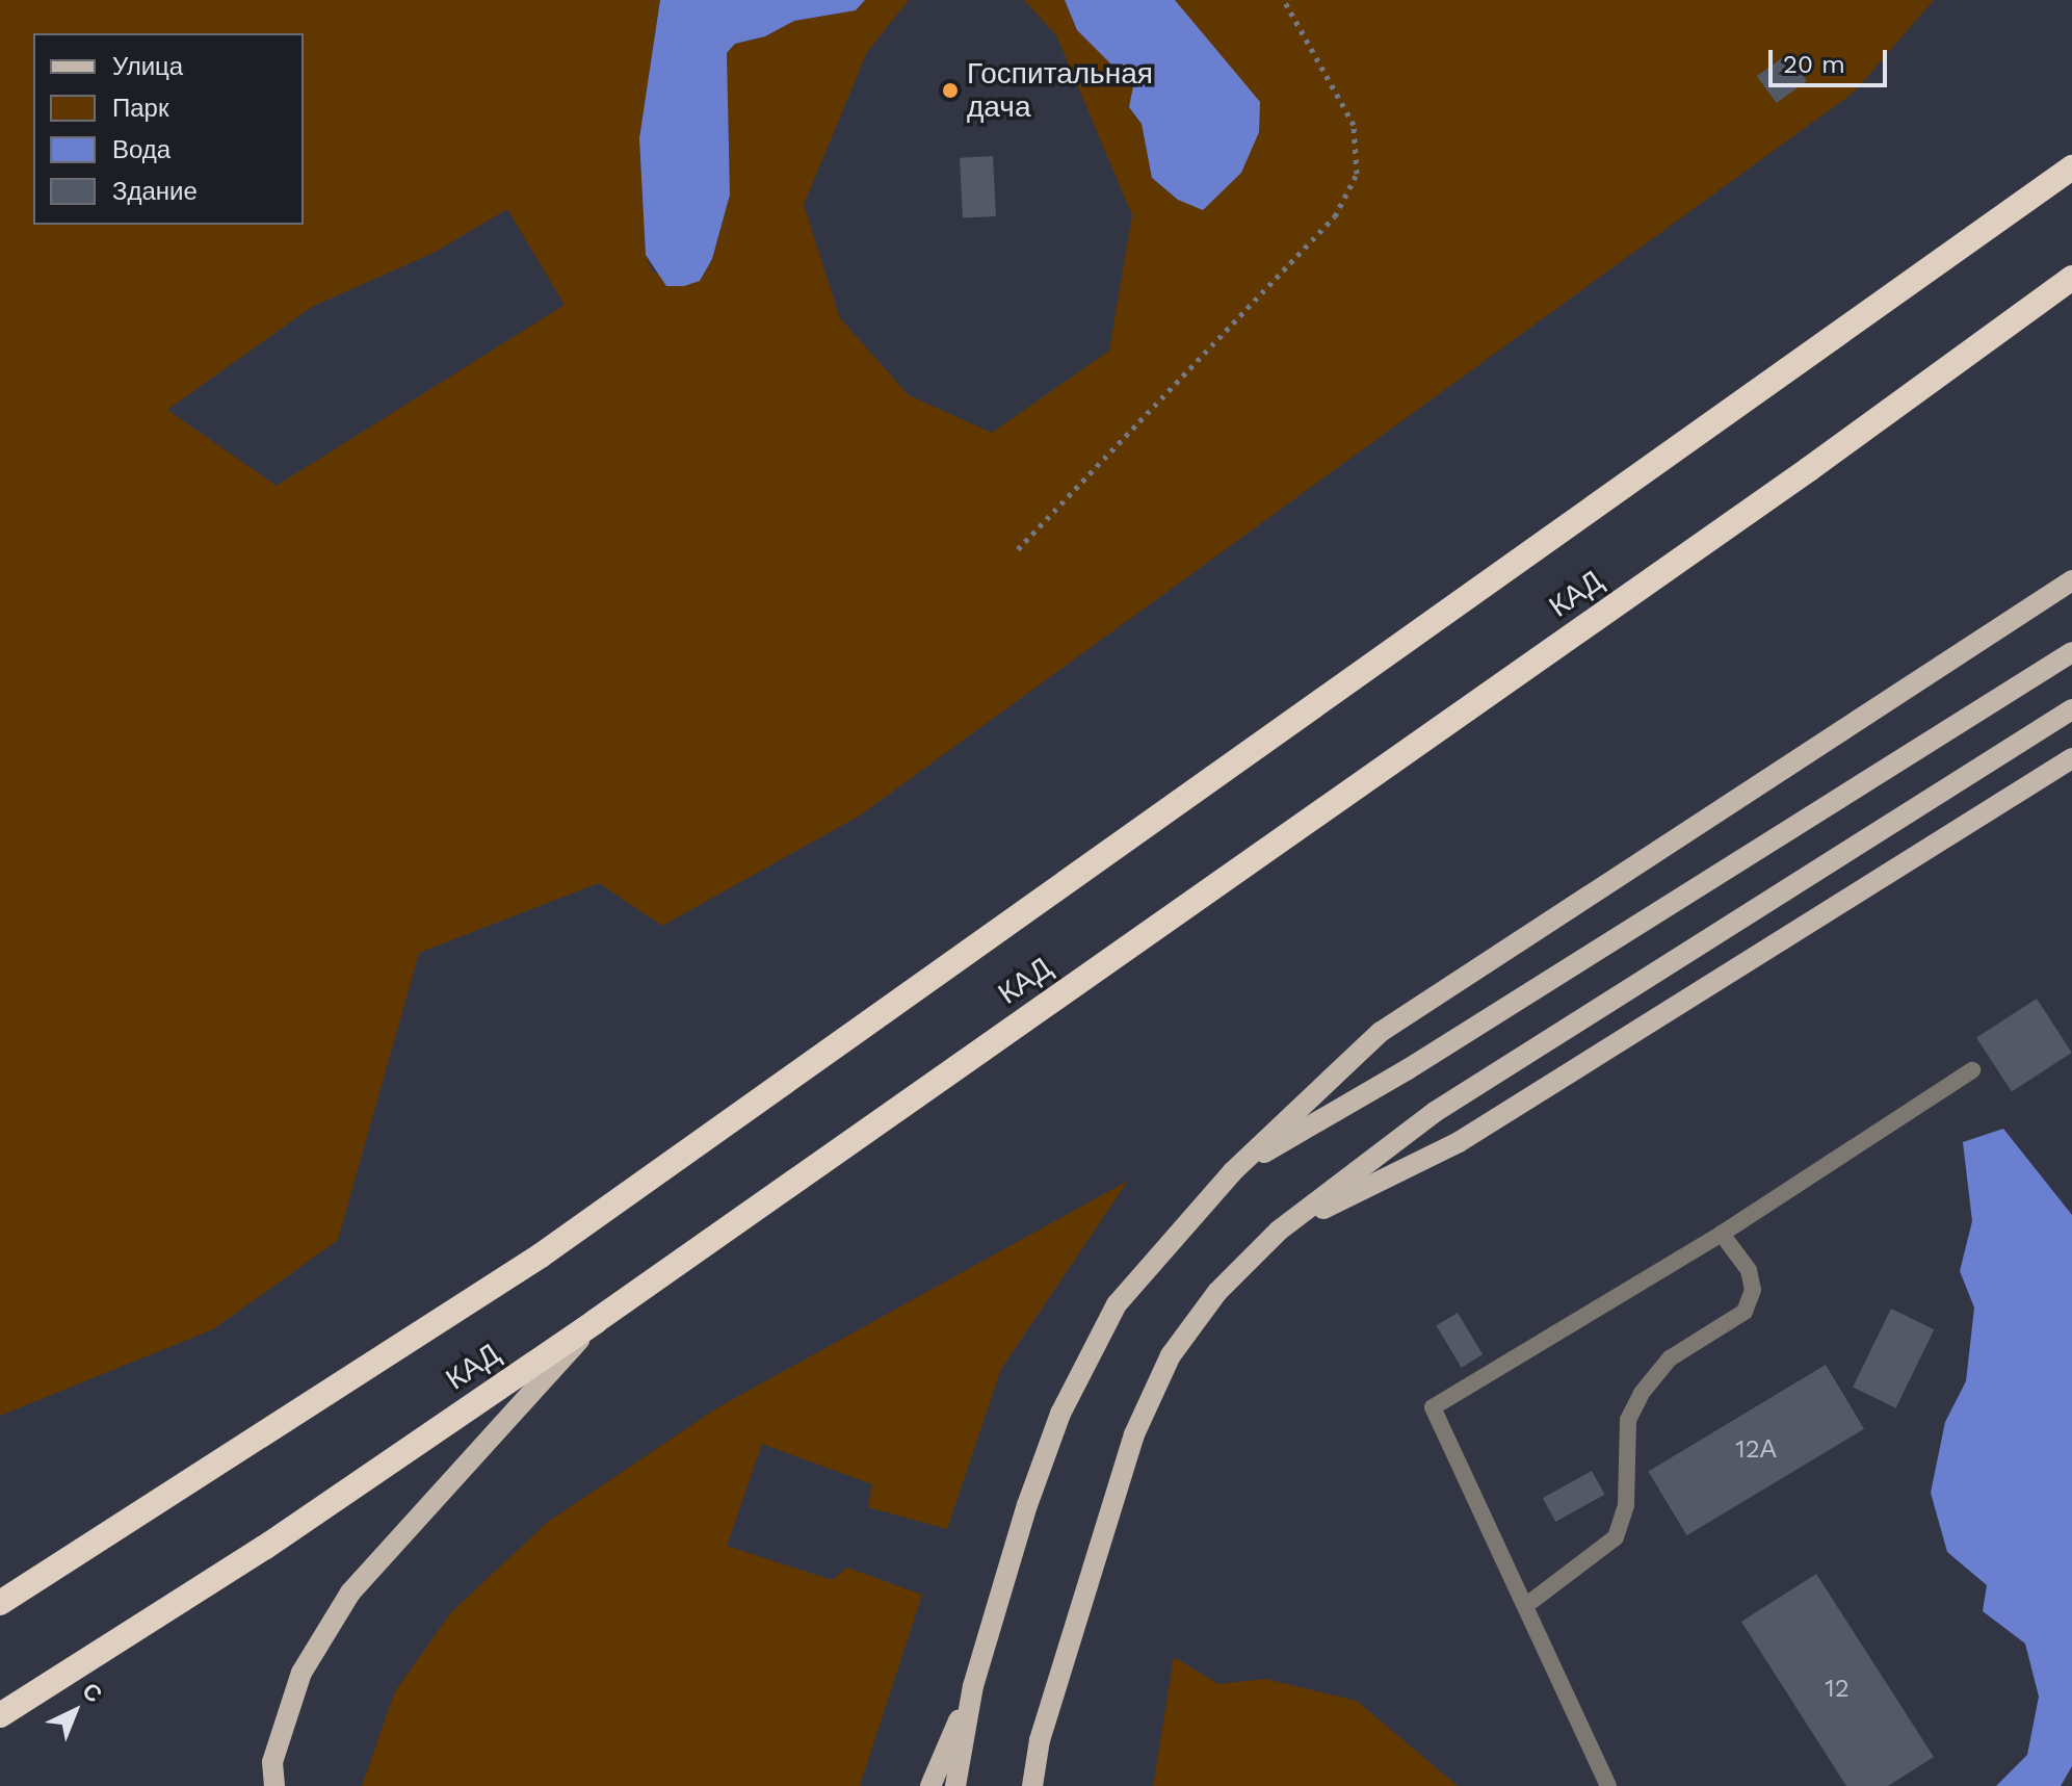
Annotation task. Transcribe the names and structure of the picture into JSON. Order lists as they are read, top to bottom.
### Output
{
  "streets": {
    "highway": ["КАД"]
  },
  "places": ["Госпитальная дача"],
  "house_numbers": ["12А", "12"],
  "legend": [
    "Улица",
    "Парк",
    "Вода",
    "Здание"
  ],
  "scale_bar": "20 m",
  "north": "top right"
}
